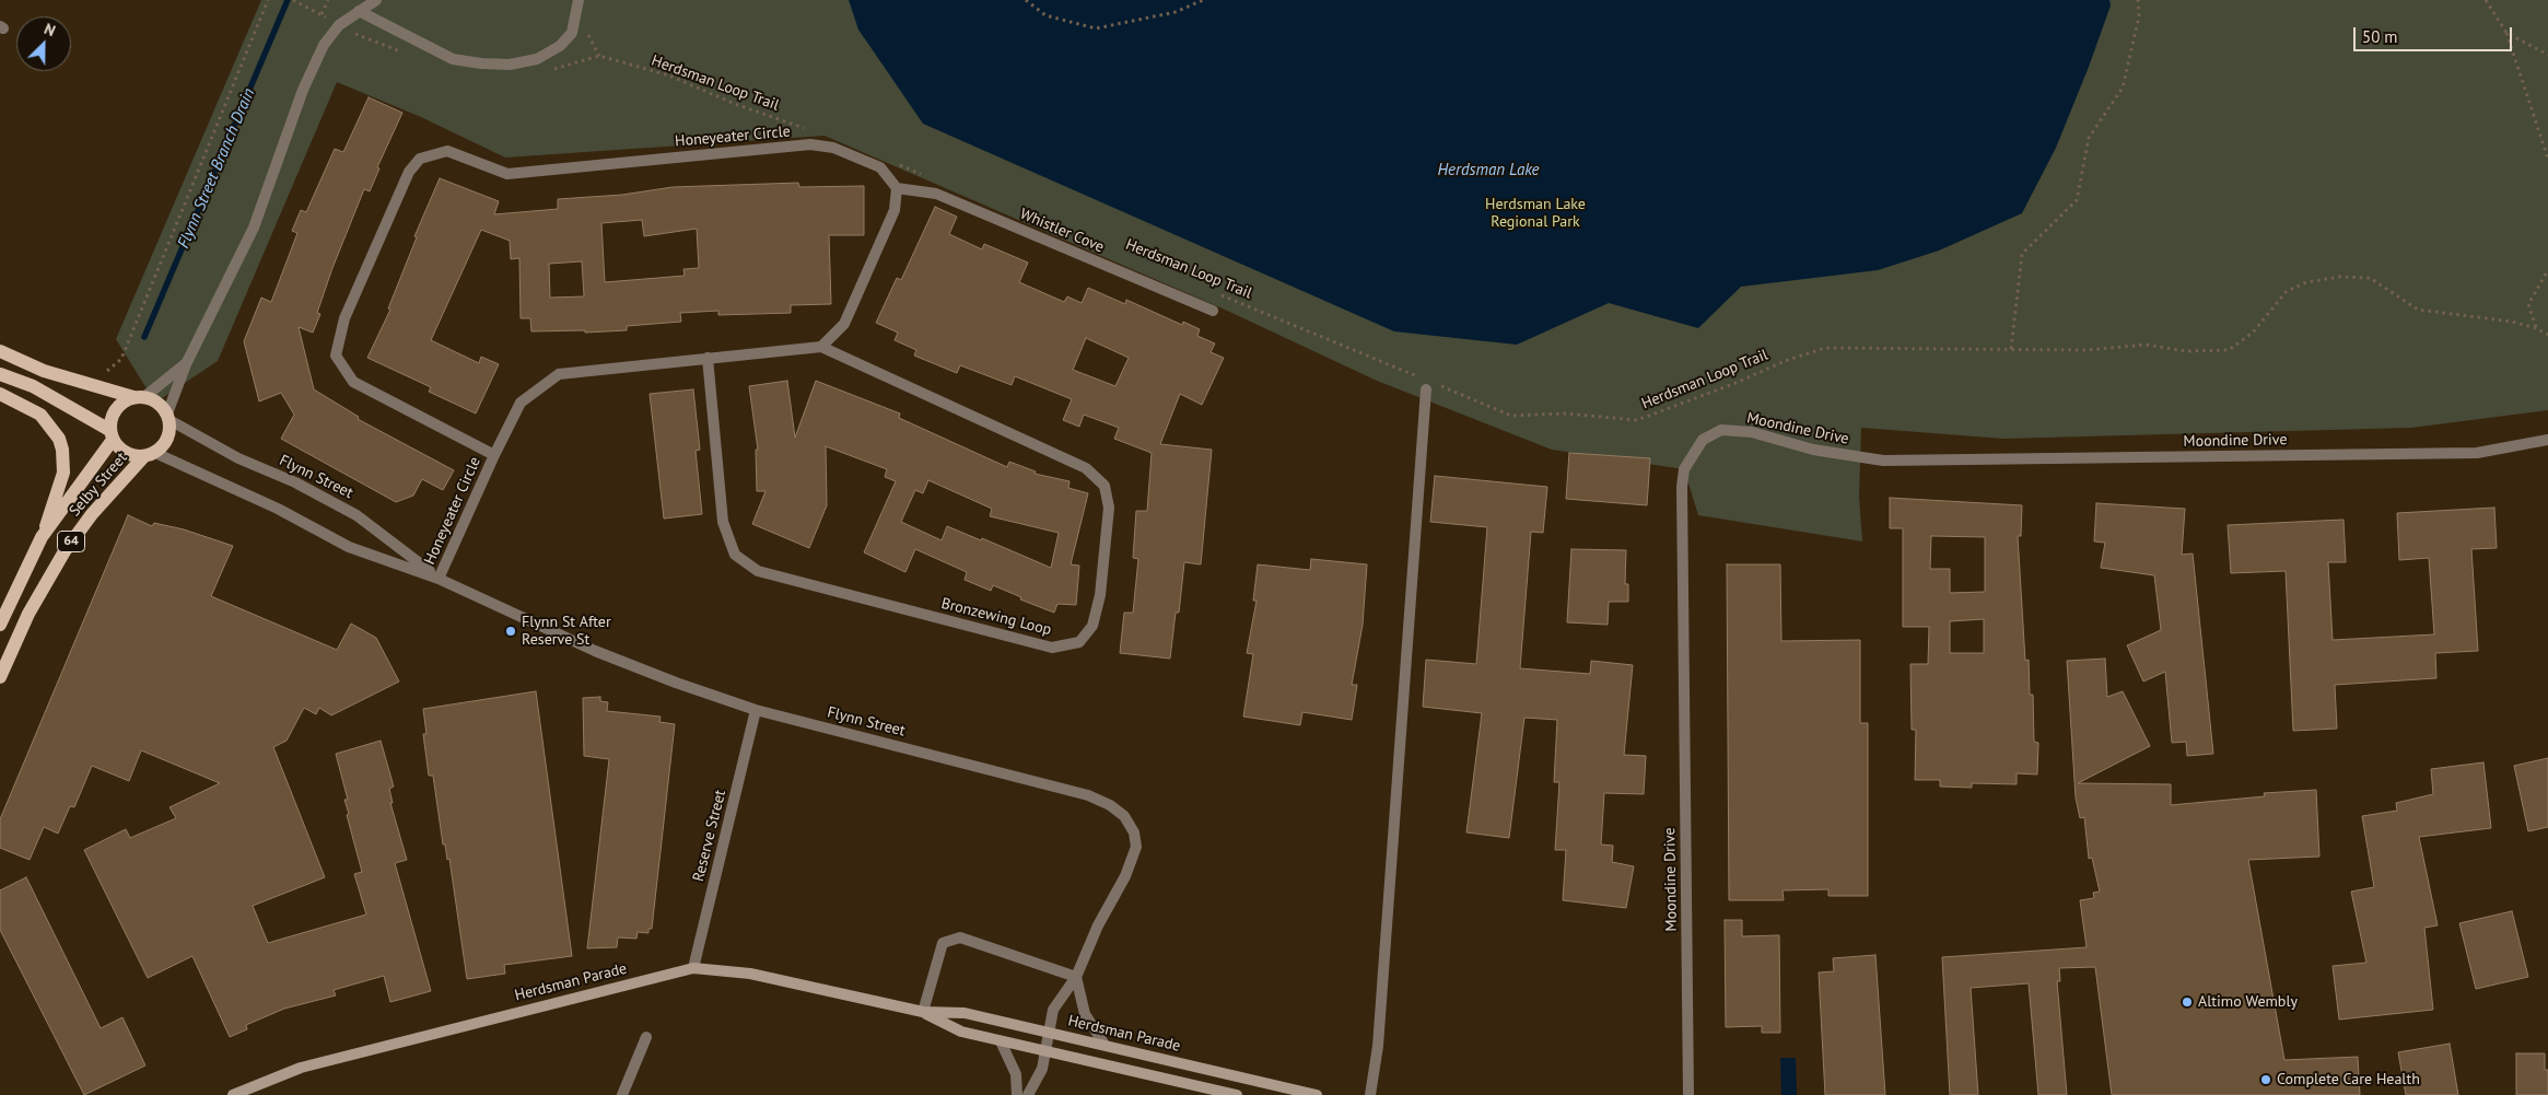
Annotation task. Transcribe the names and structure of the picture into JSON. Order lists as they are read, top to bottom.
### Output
{
  "streets": {
    "main road": ["Selby Street", "64", "Herdsman Parade"],
    "street": [
      "Honeyeater Circle",
      "Whistler Cove",
      "Moondine Drive",
      "Flynn Street",
      "Bronzewing Loop",
      "Reserve Street"
    ],
    "path": ["Herdsman Loop Trail"]
  },
  "crossings": [
    ["Honeyeater Circle", "Whistler Cove"],
    ["Honeyeater Circle", "Flynn Street"],
    ["Honeyeater Circle", "Bronzewing Loop"],
    ["Flynn Street", "Selby Street"],
    ["Flynn Street", "64"],
    ["Flynn Street", "Reserve Street"],
    ["Flynn Street", "Herdsman Parade"],
    ["Selby Street", "64"],
    ["Reserve Street", "Herdsman Parade"]
  ],
  "water": ["Flynn Street Branch Drain", "Herdsman Lake"],
  "parks": ["Herdsman Lake Regional Park"],
  "places": ["Flynn St After Reserve St", "Altimo Wembly", "Complete Care Health"],
  "scale_bar": "50 m",
  "north": "top right"
}
